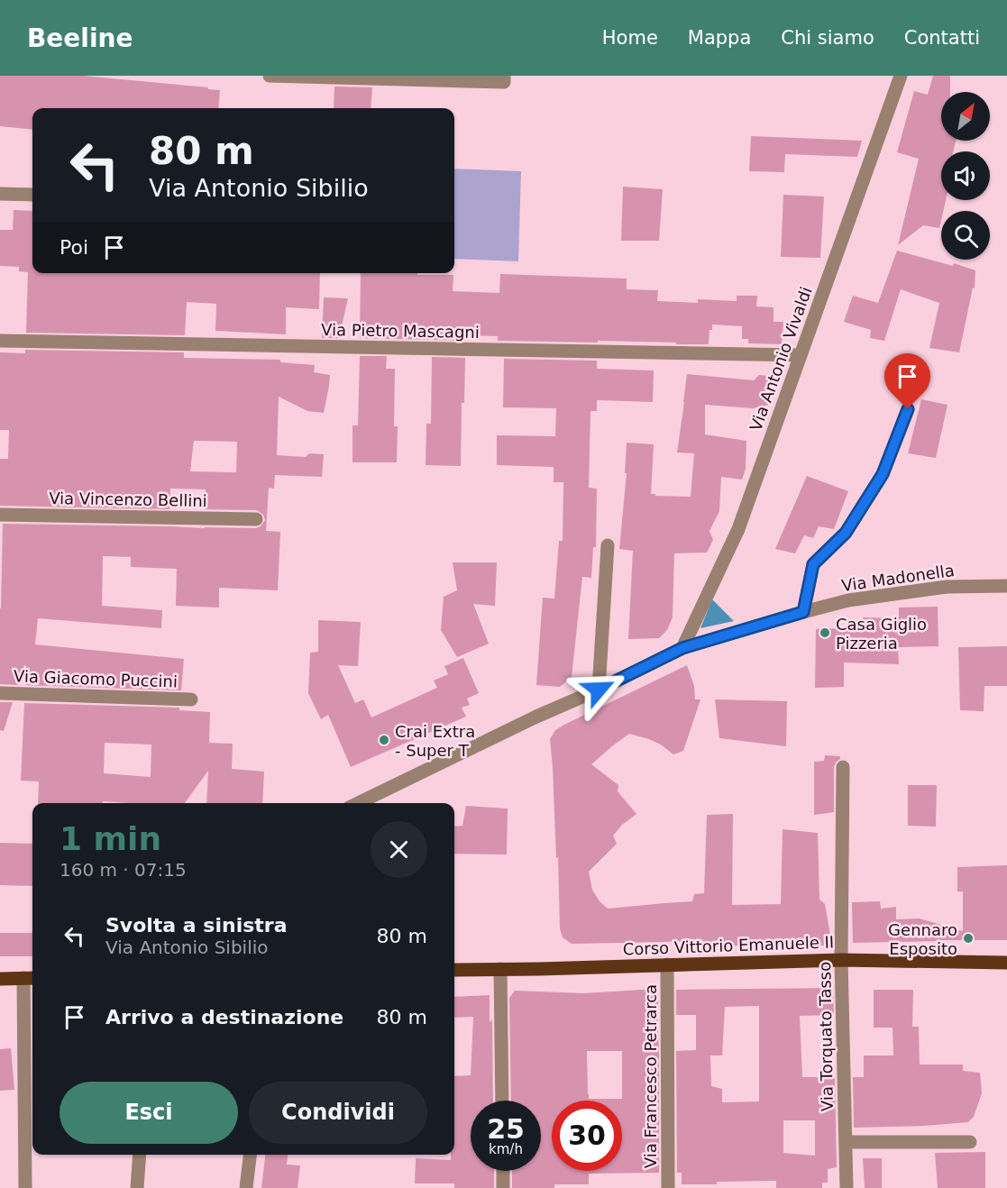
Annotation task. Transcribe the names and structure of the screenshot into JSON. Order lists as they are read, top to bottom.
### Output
{
  "streets": {
    "main road": ["Corso Vittorio Emanuele II"],
    "street": [
      "Via Pietro Mascagni",
      "Via Antonio Vivaldi",
      "Via Vincenzo Bellini",
      "Via Madonella",
      "Via Giacomo Puccini",
      "Via Torquato Tasso",
      "Via Francesco Petrarca"
    ]
  },
  "crossings": [
    ["Via Pietro Mascagni", "Via Antonio Vivaldi"],
    ["Via Antonio Vivaldi", "Via Madonella"],
    ["Corso Vittorio Emanuele II", "Via Torquato Tasso"],
    ["Corso Vittorio Emanuele II", "Via Francesco Petrarca"]
  ],
  "places": ["Casa Giglio Pizzeria", "Crai Extra - Super T", "Gennaro Esposito"],
  "north": "top right",
  "page": {
    "header": "Beeline",
    "nav": [
      "Home",
      "Mappa",
      "Chi siamo",
      "Contatti"
    ],
    "turn": ["80 m", "Via Antonio Sibilio"],
    "then": "Poi",
    "heading": ["1 min", "160 m · 07:15"],
    "list": [
      {
        "name": "Svolta a sinistra",
        "note": "Via Antonio Sibilio",
        "value": "80 m"
      },
      {
        "name": "Arrivo a destinazione",
        "value": "80 m"
      }
    ],
    "buttons": ["Esci", "Condividi"],
    "speed": "25 km/h",
    "limit": "30"
  }
}
